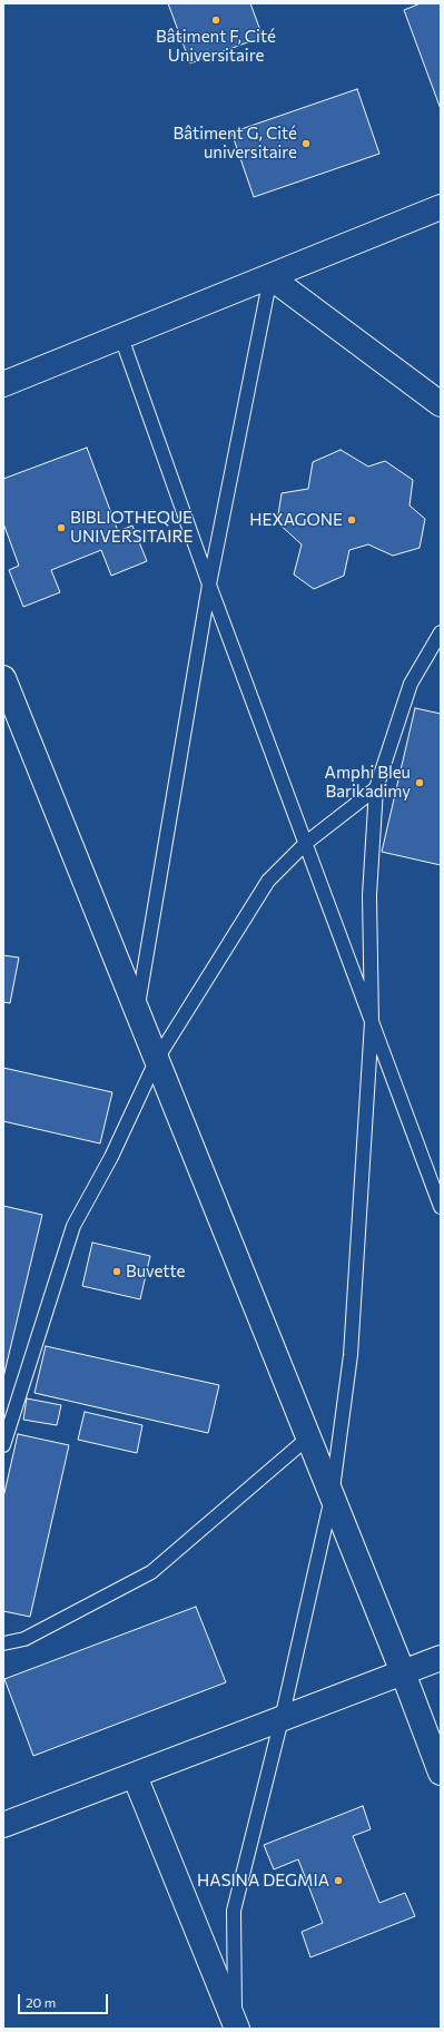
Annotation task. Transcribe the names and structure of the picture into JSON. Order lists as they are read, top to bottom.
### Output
{
  "places": [
    "Bâtiment F, Cité Universitaire",
    "Bâtiment G, Cité universitaire",
    "HEXAGONE",
    "BIBLIOTHEQUE UNIVERSITAIRE",
    "Amphi Bleu Barikadimy",
    "Buvette",
    "HASINA DEGMIA"
  ],
  "scale_bar": "20 m"
}
